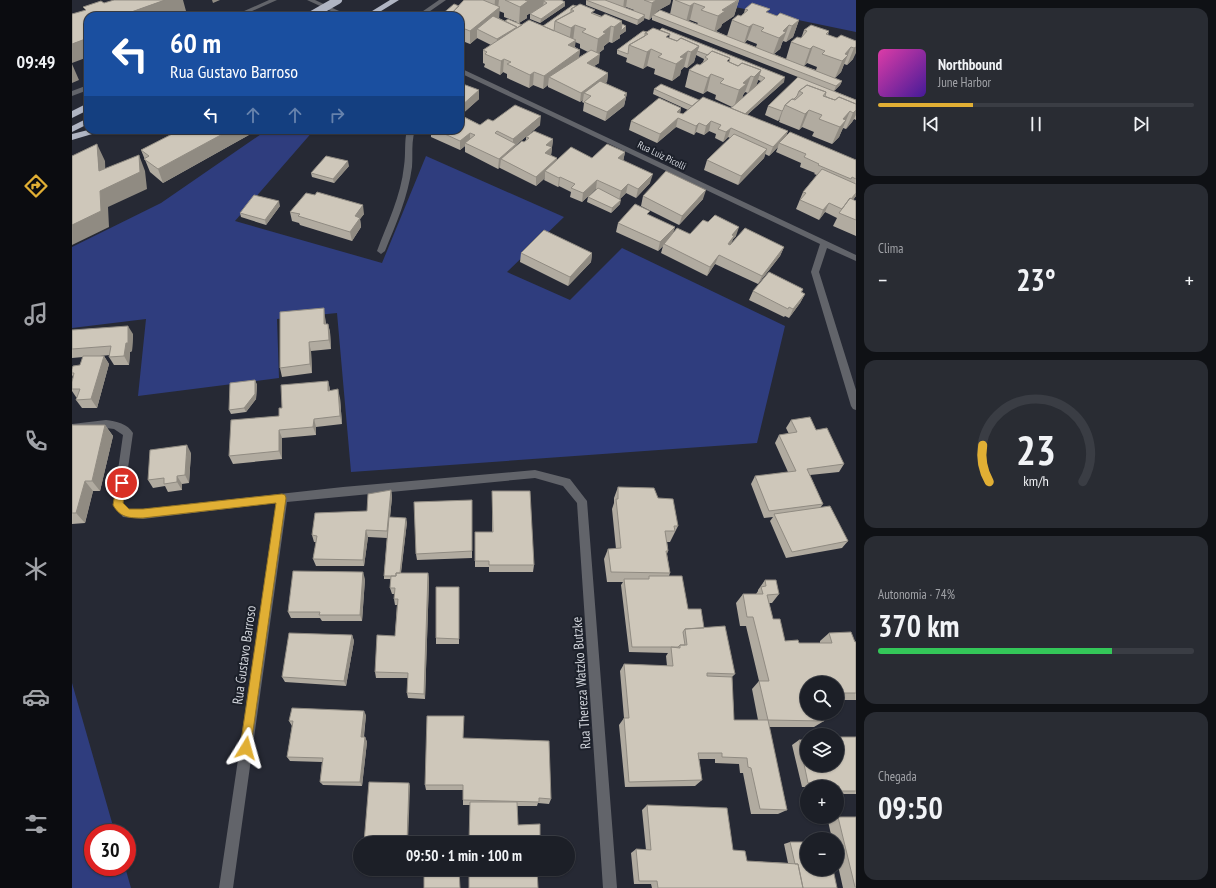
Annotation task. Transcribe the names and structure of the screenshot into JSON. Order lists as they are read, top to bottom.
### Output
{
  "streets": {
    "street": ["Rua Luiz Picolli", "Rua Gustavo Barroso", "Rua Thereza Watzko Butzke"]
  },
  "crossings": [
    ["Rua Gustavo Barroso", "Rua Thereza Watzko Butzke"]
  ],
  "page": {
    "tabs": "09:49",
    "turn": ["60 m", "Rua Gustavo Barroso"],
    "song": ["Northbound", "June Harbor"],
    "tile": [
      "Clima",
      ["Autonomia · 74%", "370 km"],
      ["Chegada", "09:50"]
    ],
    "heat": ["−", "23°", "+"],
    "map_buttons": ["+", "−"],
    "limit": "30",
    "trip": "09:50 · 1 min · 100 m",
    "gauge": ["23", "km/h"]
  }
}
